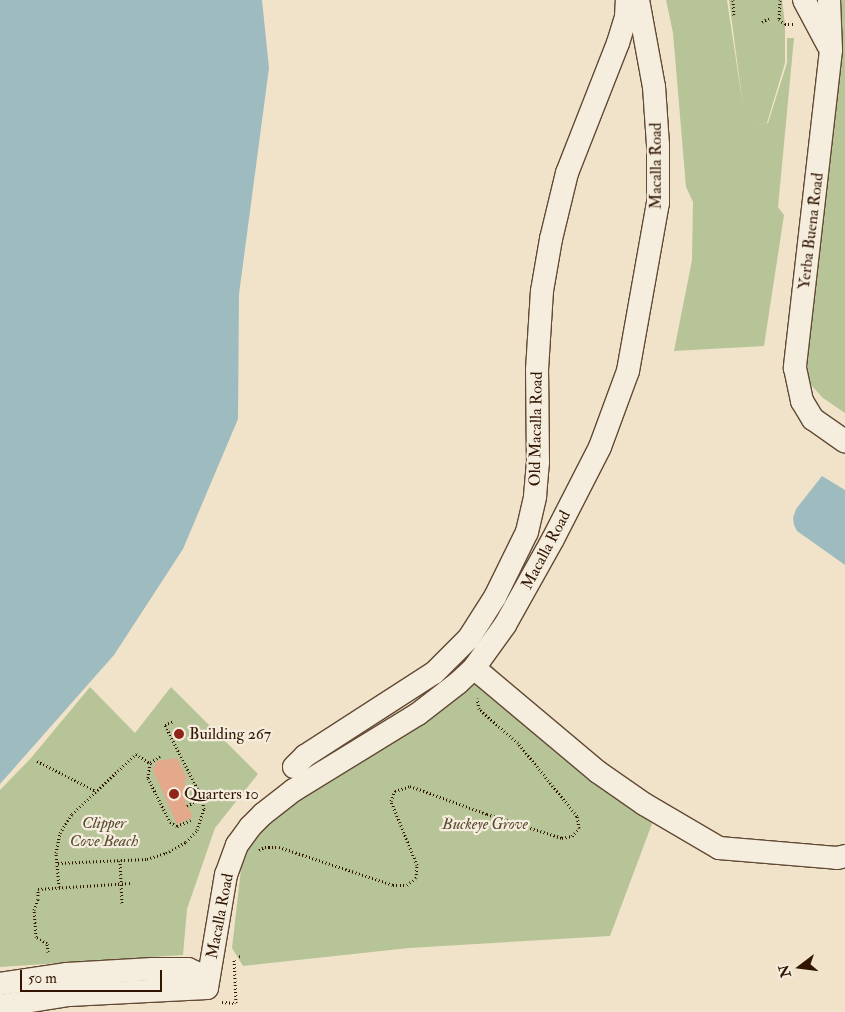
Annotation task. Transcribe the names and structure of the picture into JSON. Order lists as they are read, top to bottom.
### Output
{
  "streets": {
    "street": ["Macalla Road", "Yerba Buena Road", "Old Macalla Road"]
  },
  "parks": ["Clipper Cove Beach", "Buckeye Grove"],
  "places": ["Building 267", "Quarters 10"],
  "scale_bar": "50 m",
  "north": "left"
}
